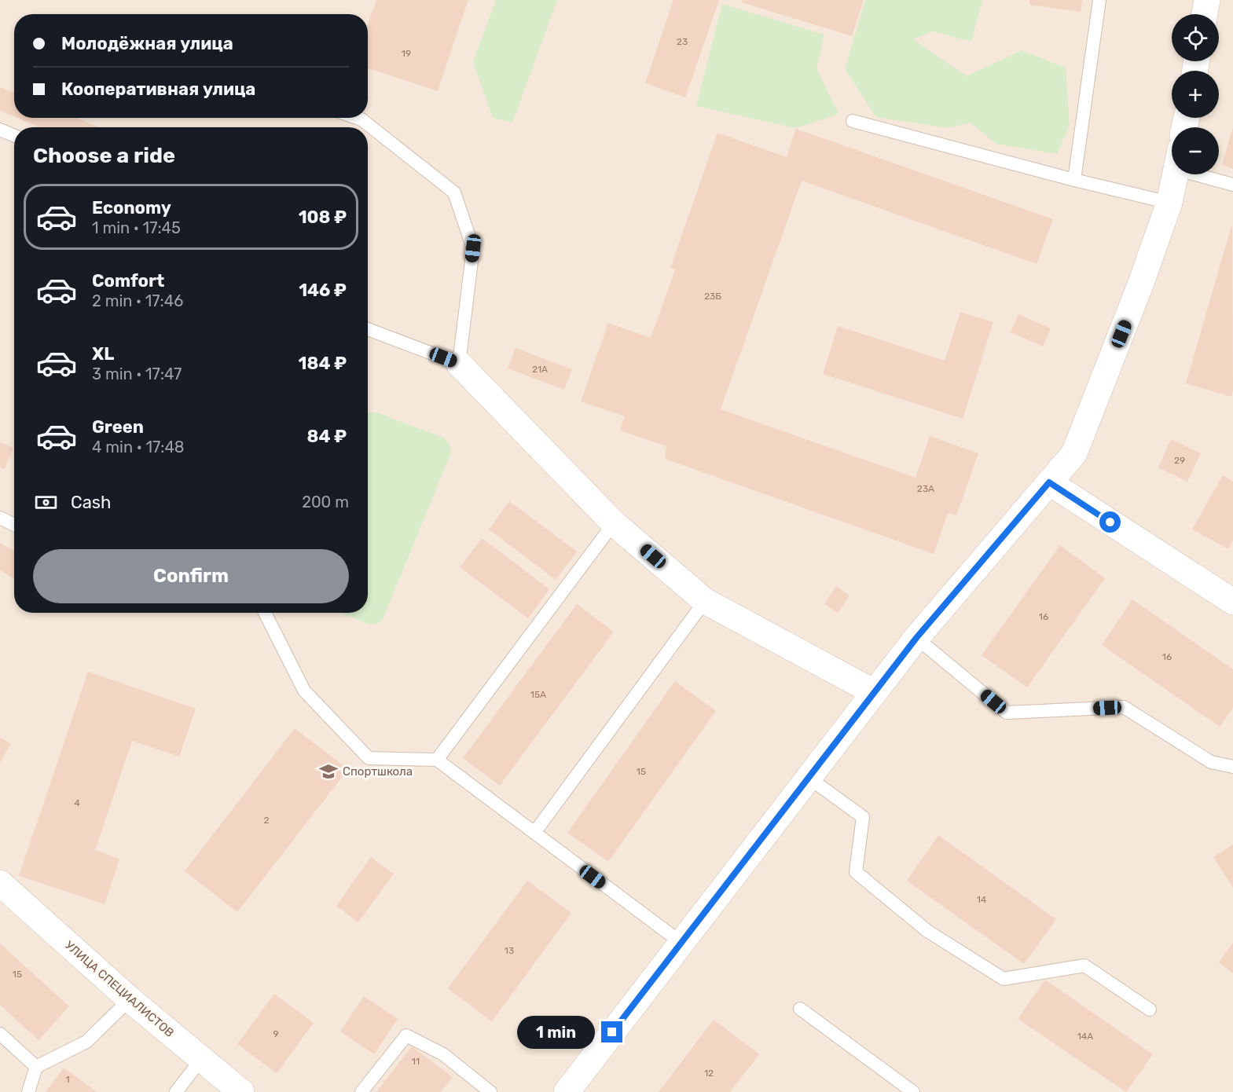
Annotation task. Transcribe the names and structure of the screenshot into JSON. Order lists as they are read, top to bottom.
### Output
{
  "streets": {
    "street": ["УЛИЦА СПЕЦИАЛИСТОВ"]
  },
  "places": {
    "school or university": ["Спортшкола"]
  },
  "house_numbers": [
    "23",
    "19",
    "23Б",
    "21А",
    "29",
    "23А",
    "16",
    "16",
    "15А",
    "15",
    "4",
    "2",
    "14",
    "13",
    "15",
    "9",
    "14А",
    "11",
    "12",
    "1"
  ],
  "page": {
    "map_buttons": ["+", "−"],
    "banner": ["Молодёжная улица", "Кооперативная улица"],
    "heading": "Choose a ride",
    "list": [
      {
        "name": "Economy",
        "note": "1 min · 17:45",
        "value": "108 ₽"
      },
      {
        "name": "Comfort",
        "note": "2 min · 17:46",
        "value": "146 ₽"
      },
      {
        "name": "XL",
        "note": "3 min · 17:47",
        "value": "184 ₽"
      },
      {
        "name": "Green",
        "note": "4 min · 17:48",
        "value": "84 ₽"
      }
    ],
    "pay": ["Cash", "200 m"],
    "buttons": "Confirm",
    "bubble": "1 min"
  }
}
